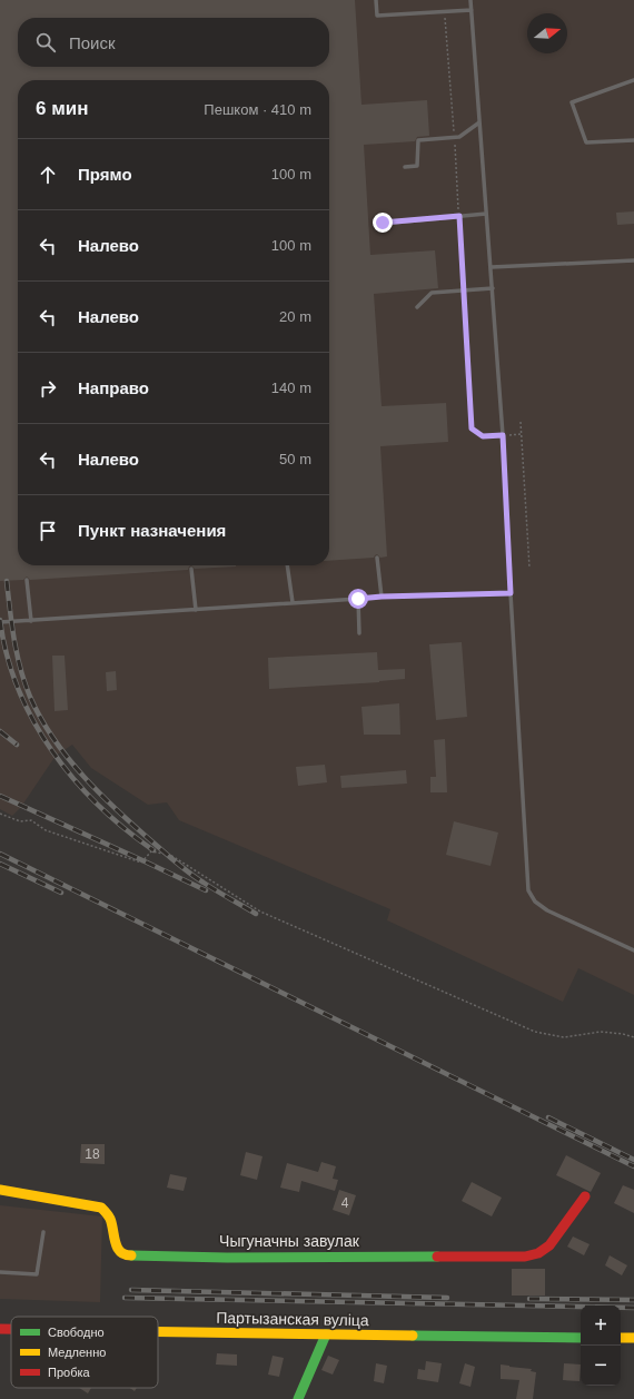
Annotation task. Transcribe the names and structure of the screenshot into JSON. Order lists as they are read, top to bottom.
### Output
{
  "streets": {
    "street": ["Чыгуначны завулак", "Партызанская вуліца"]
  },
  "house_numbers": ["18", "4"],
  "legend": ["Свободно", "Медленно", "Пробка"],
  "north": "right",
  "page": {
    "search": "Поиск",
    "heading": ["6 мин", "Пешком · 410 m"],
    "list": [
      ["Прямо", "100 m"],
      ["Налево", "100 m"],
      ["Налево", "20 m"],
      ["Направо", "140 m"],
      ["Налево", "50 m"],
      "Пункт назначения"
    ],
    "map_buttons": ["+", "−"]
  }
}
